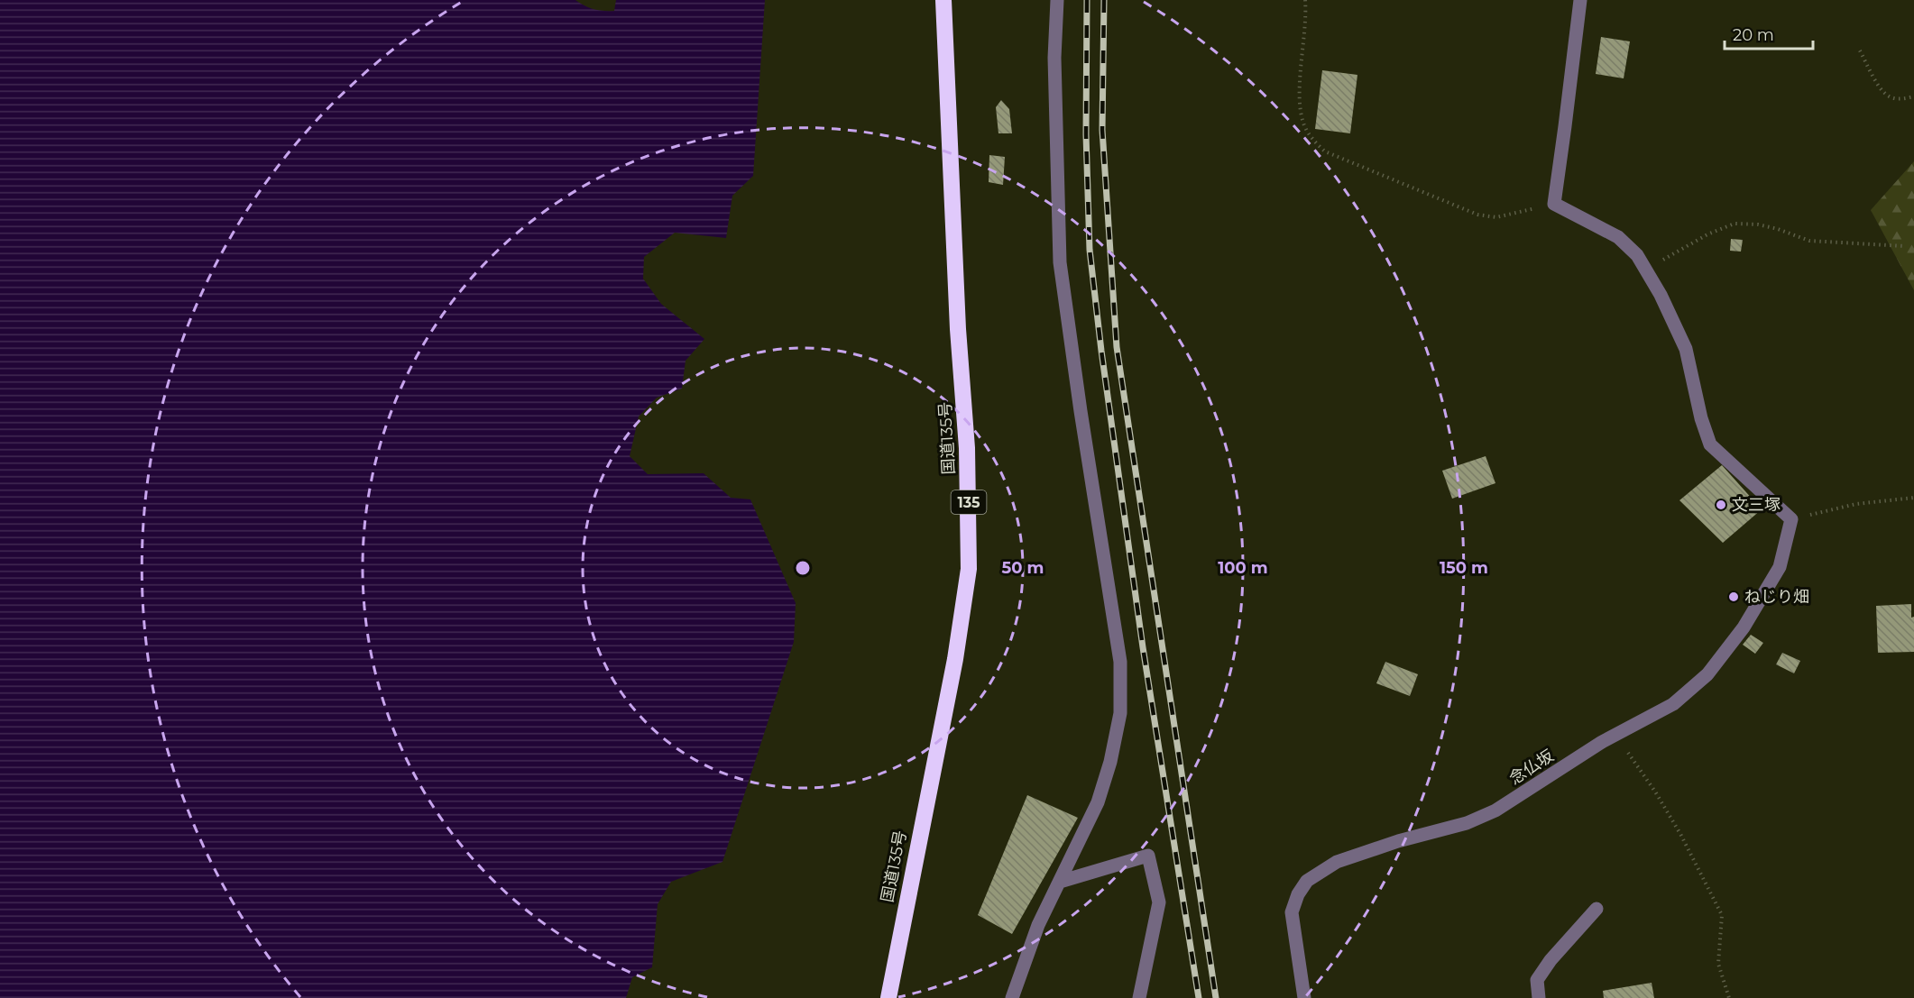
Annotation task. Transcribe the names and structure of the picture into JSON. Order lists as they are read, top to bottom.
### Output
{
  "streets": {
    "highway": ["国道135号", "135"],
    "street": ["念仏坂"]
  },
  "places": ["文三塚", "ねじり畑"],
  "scale_bar": "20 m",
  "rings": ["50 m", "100 m", "150 m"]
}
